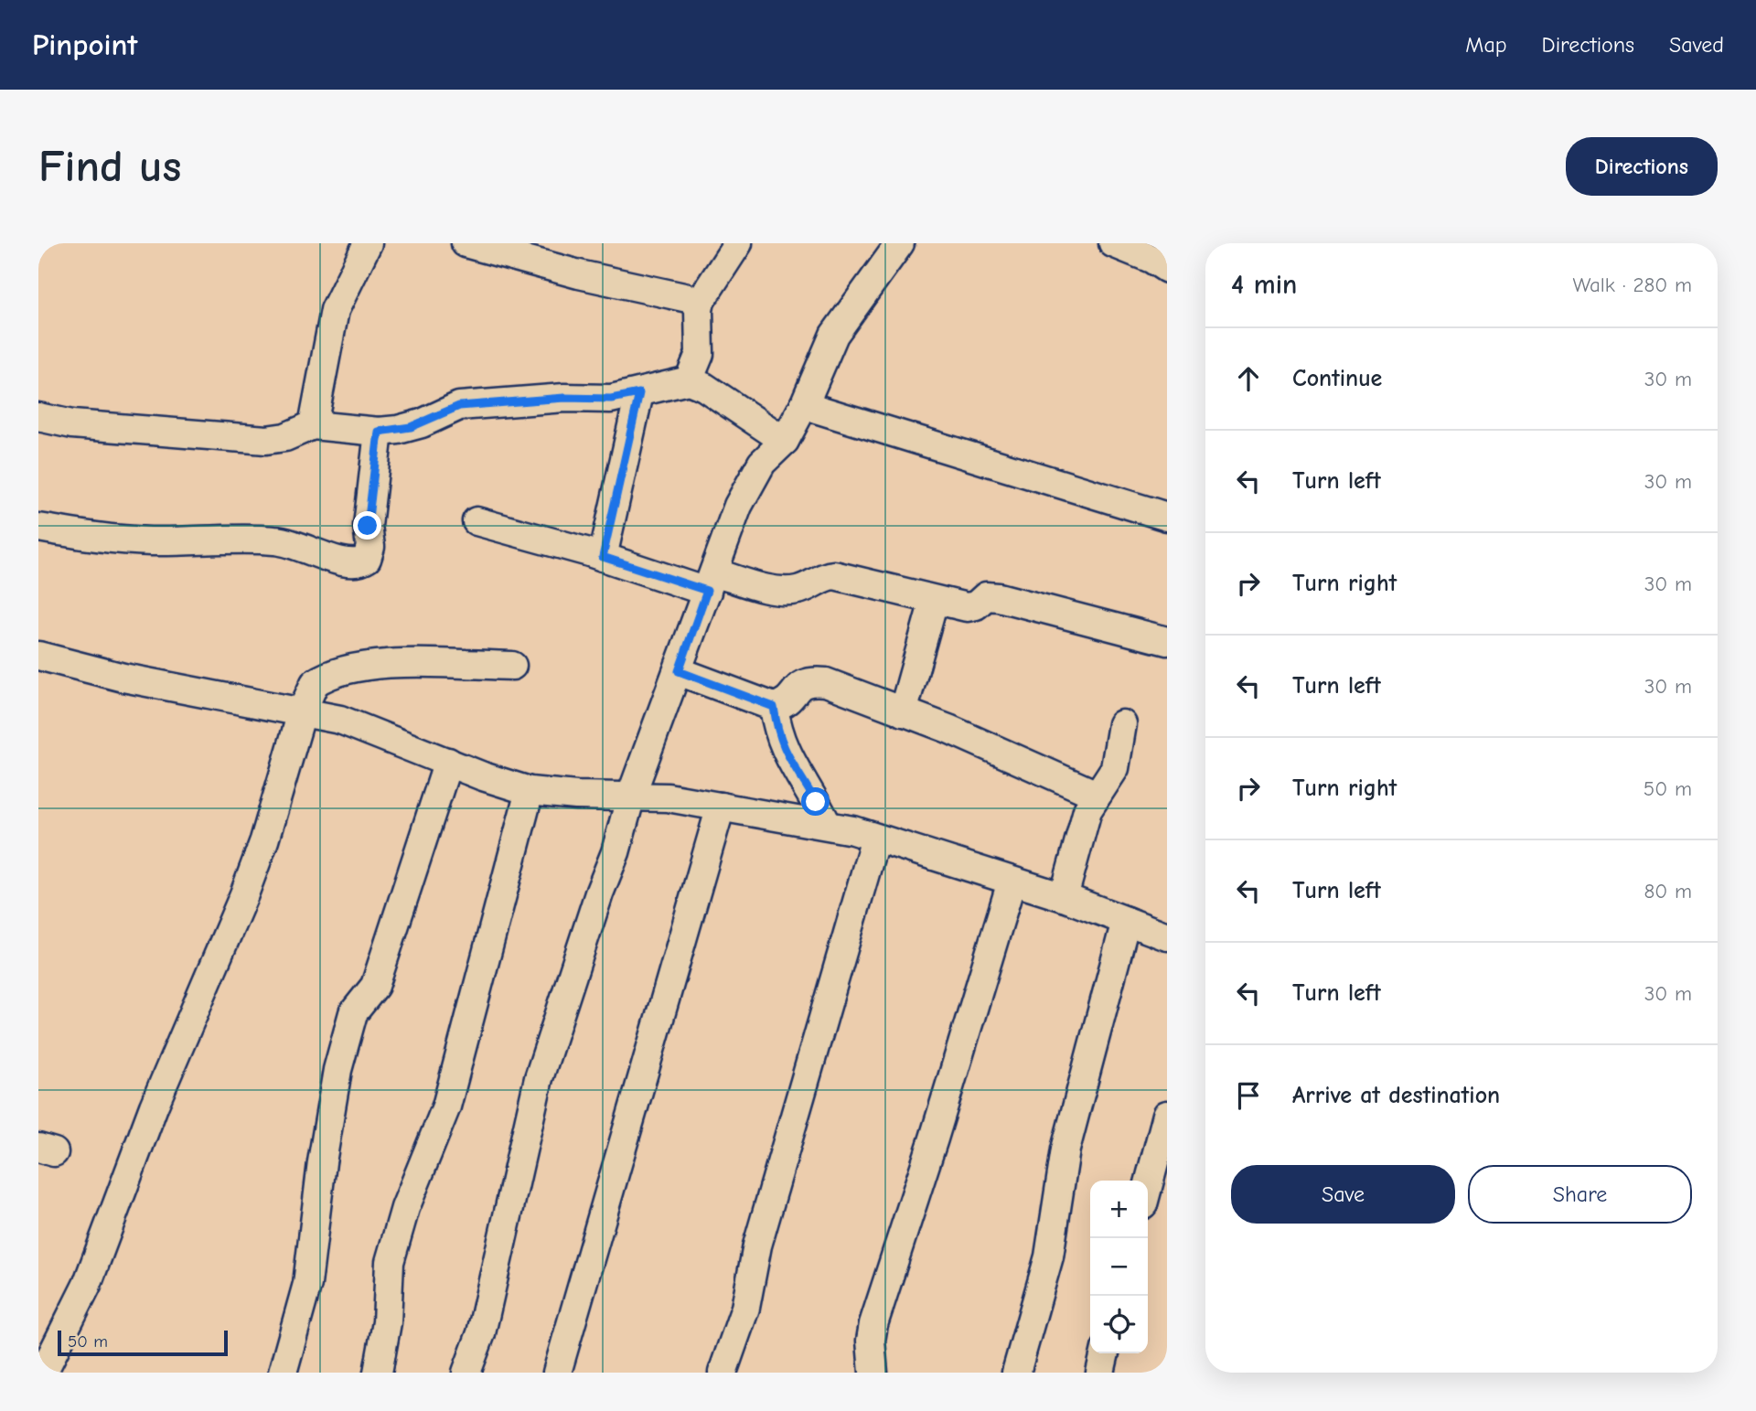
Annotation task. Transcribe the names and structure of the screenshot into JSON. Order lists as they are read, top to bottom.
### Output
{
  "scale_bar": "50 m",
  "page": {
    "header": "Pinpoint",
    "nav": ["Map", "Directions", "Saved"],
    "buttons": [
      "Directions",
      ["Save", "Share"]
    ],
    "title": "Find us",
    "heading": ["4 min", "Walk · 280 m"],
    "list": [
      ["Continue", "30 m"],
      ["Turn left", "30 m"],
      ["Turn right", "30 m"],
      ["Turn left", "30 m"],
      ["Turn right", "50 m"],
      ["Turn left", "80 m"],
      ["Turn left", "30 m"],
      "Arrive at destination"
    ],
    "map_buttons": ["+", "−"],
    "scale": "50 m"
  }
}
